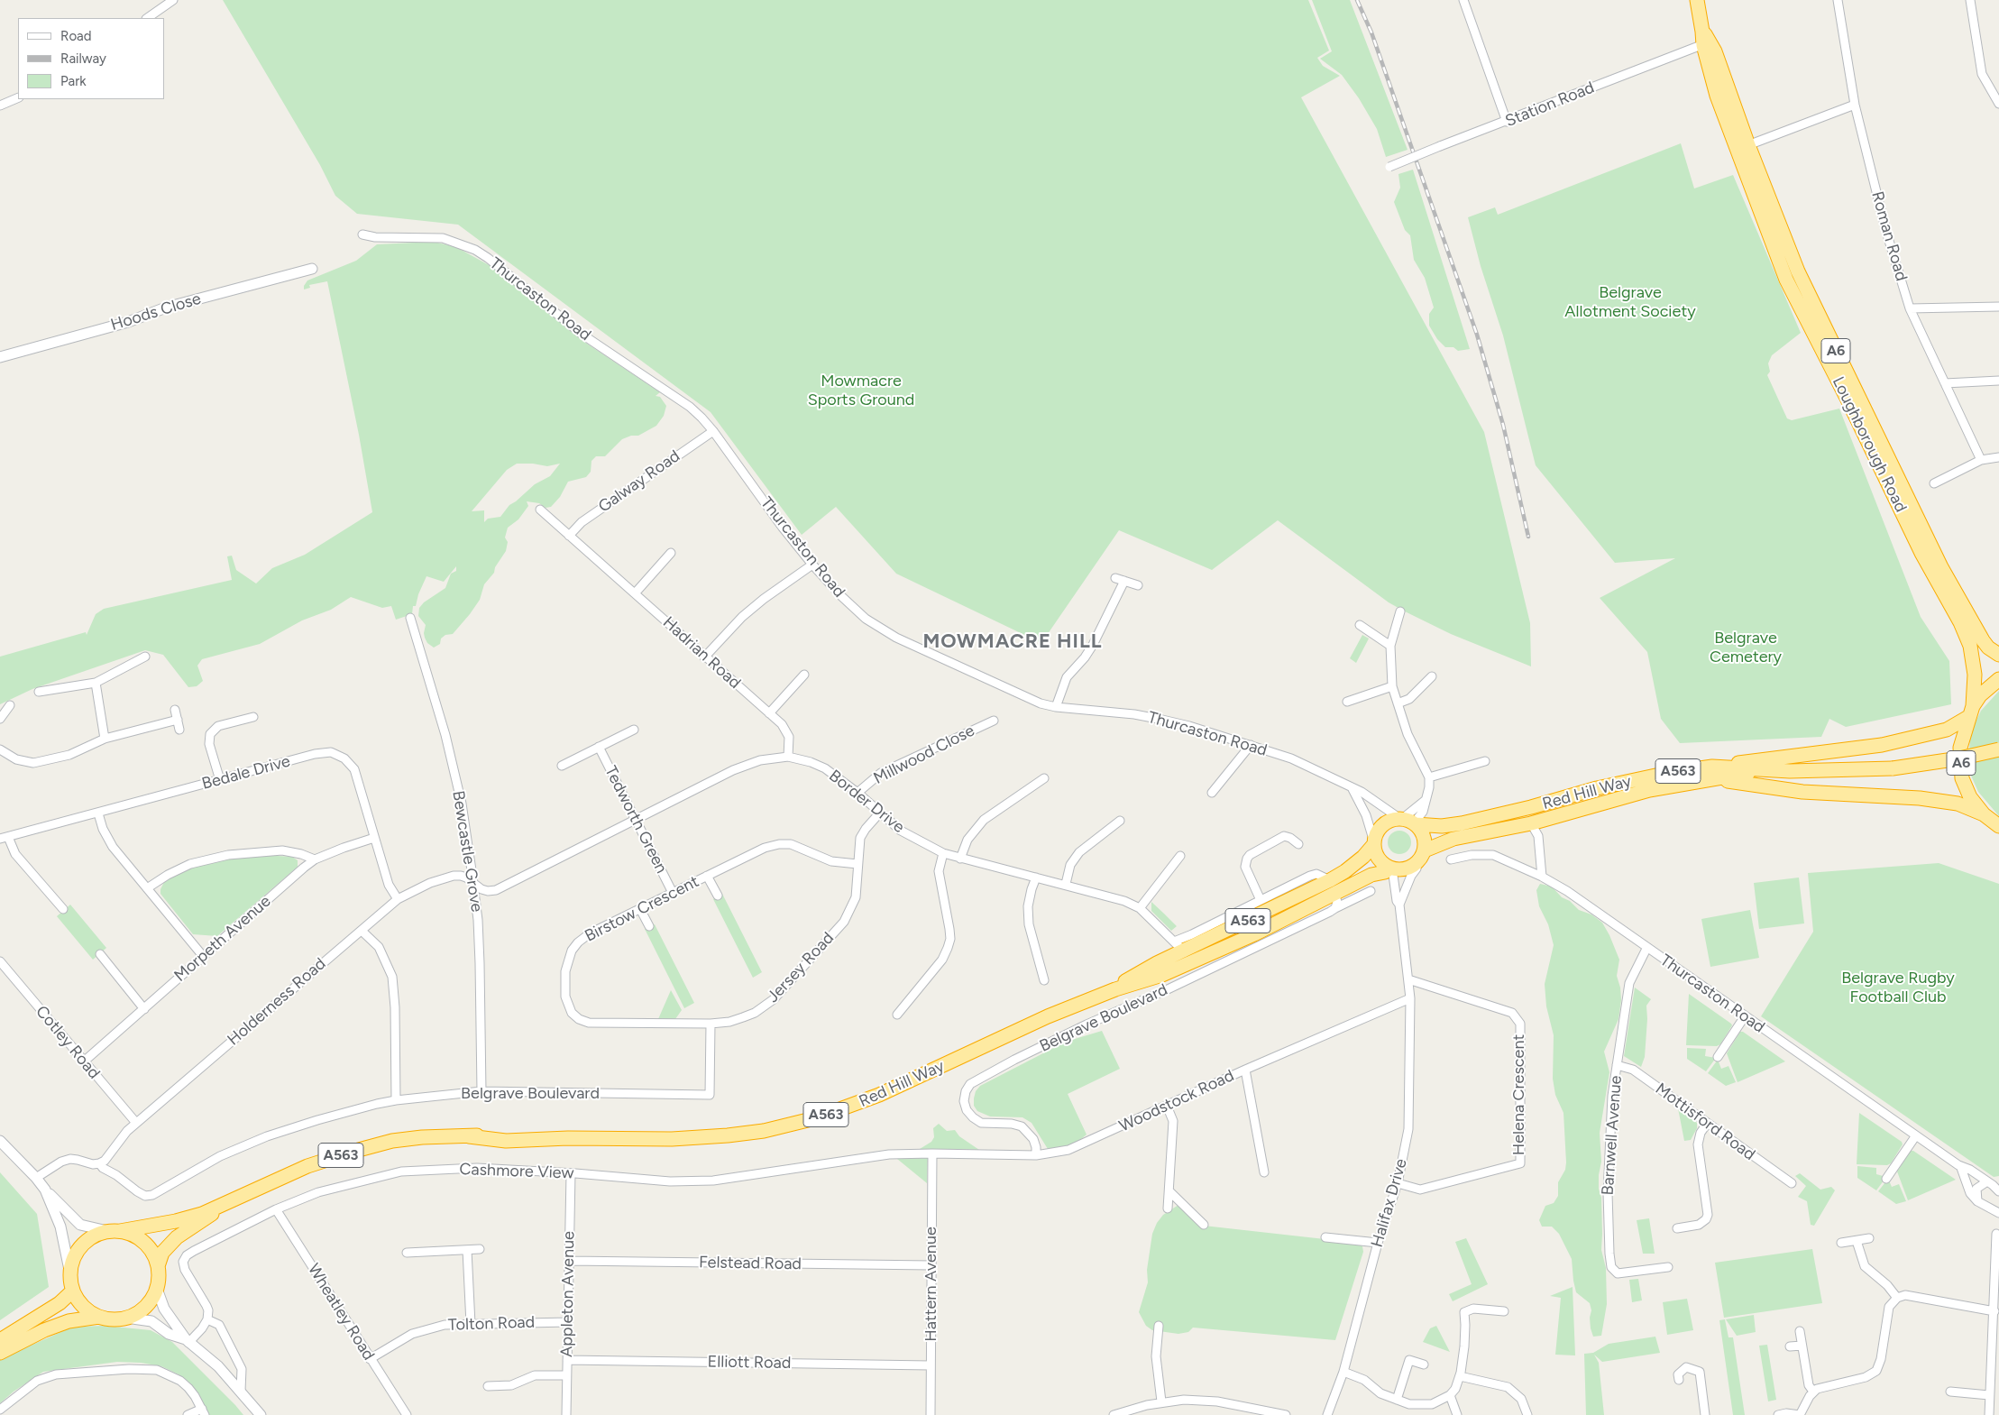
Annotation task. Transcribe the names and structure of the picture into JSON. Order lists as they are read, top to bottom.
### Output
{
  "streets": {
    "highway": [
      "A6",
      "Loughborough Road",
      "A563",
      "Red Hill Way"
    ],
    "street": [
      "Station Road",
      "Roman Road",
      "Thurcaston Road",
      "Hoods Close",
      "Galway Road",
      "Hadrian Road",
      "Millwood Close",
      "Bedale Drive",
      "Border Drive",
      "Tedworth Green",
      "Bewcastle Grove",
      "Birstow Crescent",
      "Morpeth Avenue",
      "Jersey Road",
      "Holderness Road",
      "Belgrave Boulevard",
      "Cotley Road",
      "Helena Crescent",
      "Woodstock Road",
      "Mottisford Road",
      "Barnwell Avenue",
      "Cashmore View",
      "Halifax Drive",
      "Felstead Road",
      "Hattern Avenue",
      "Appleton Avenue",
      "Wheatley Road",
      "Tolton Road",
      "Elliott Road"
    ]
  },
  "crossings": [
    ["Station Road", "Loughborough Road"],
    ["Thurcaston Road", "Galway Road"],
    ["Thurcaston Road", "Barnwell Avenue"],
    ["A6", "Loughborough Road"],
    ["Galway Road", "Hadrian Road"],
    ["Hadrian Road", "Border Drive"],
    ["Millwood Close", "Border Drive"],
    ["Bedale Drive", "Morpeth Avenue"],
    ["Bedale Drive", "Holderness Road"],
    ["Red Hill Way", "Border Drive"],
    ["Red Hill Way", "Halifax Drive"],
    ["Border Drive", "Tedworth Green"],
    ["Border Drive", "Bewcastle Grove"],
    ["Border Drive", "Jersey Road"],
    ["Border Drive", "Holderness Road"],
    ["Tedworth Green", "Birstow Crescent"],
    ["Bewcastle Grove", "Holderness Road"],
    ["Bewcastle Grove", "Belgrave Boulevard"],
    ["Birstow Crescent", "Jersey Road"],
    ["Birstow Crescent", "Belgrave Boulevard"],
    ["Morpeth Avenue", "Cotley Road"],
    ["Jersey Road", "Belgrave Boulevard"],
    ["Holderness Road", "Belgrave Boulevard"],
    ["Holderness Road", "Cotley Road"],
    ["Belgrave Boulevard", "Woodstock Road"],
    ["Helena Crescent", "Halifax Drive"],
    ["Woodstock Road", "Cashmore View"],
    ["Woodstock Road", "Halifax Drive"],
    ["Woodstock Road", "Hattern Avenue"],
    ["Mottisford Road", "Barnwell Avenue"],
    ["Cashmore View", "Hattern Avenue"],
    ["Cashmore View", "Appleton Avenue"],
    ["Cashmore View", "Wheatley Road"],
    ["Felstead Road", "Hattern Avenue"],
    ["Felstead Road", "Appleton Avenue"],
    ["Hattern Avenue", "Elliott Road"],
    ["Appleton Avenue", "Tolton Road"],
    ["Appleton Avenue", "Elliott Road"],
    ["Wheatley Road", "Tolton Road"]
  ],
  "districts": ["MOWMACRE HILL"],
  "parks": [
    "Belgrave Allotment Society",
    "Mowmacre Sports Ground",
    "Belgrave Cemetery",
    "Belgrave Rugby Football Club"
  ],
  "legend": ["Road", "Railway", "Park"]
}
